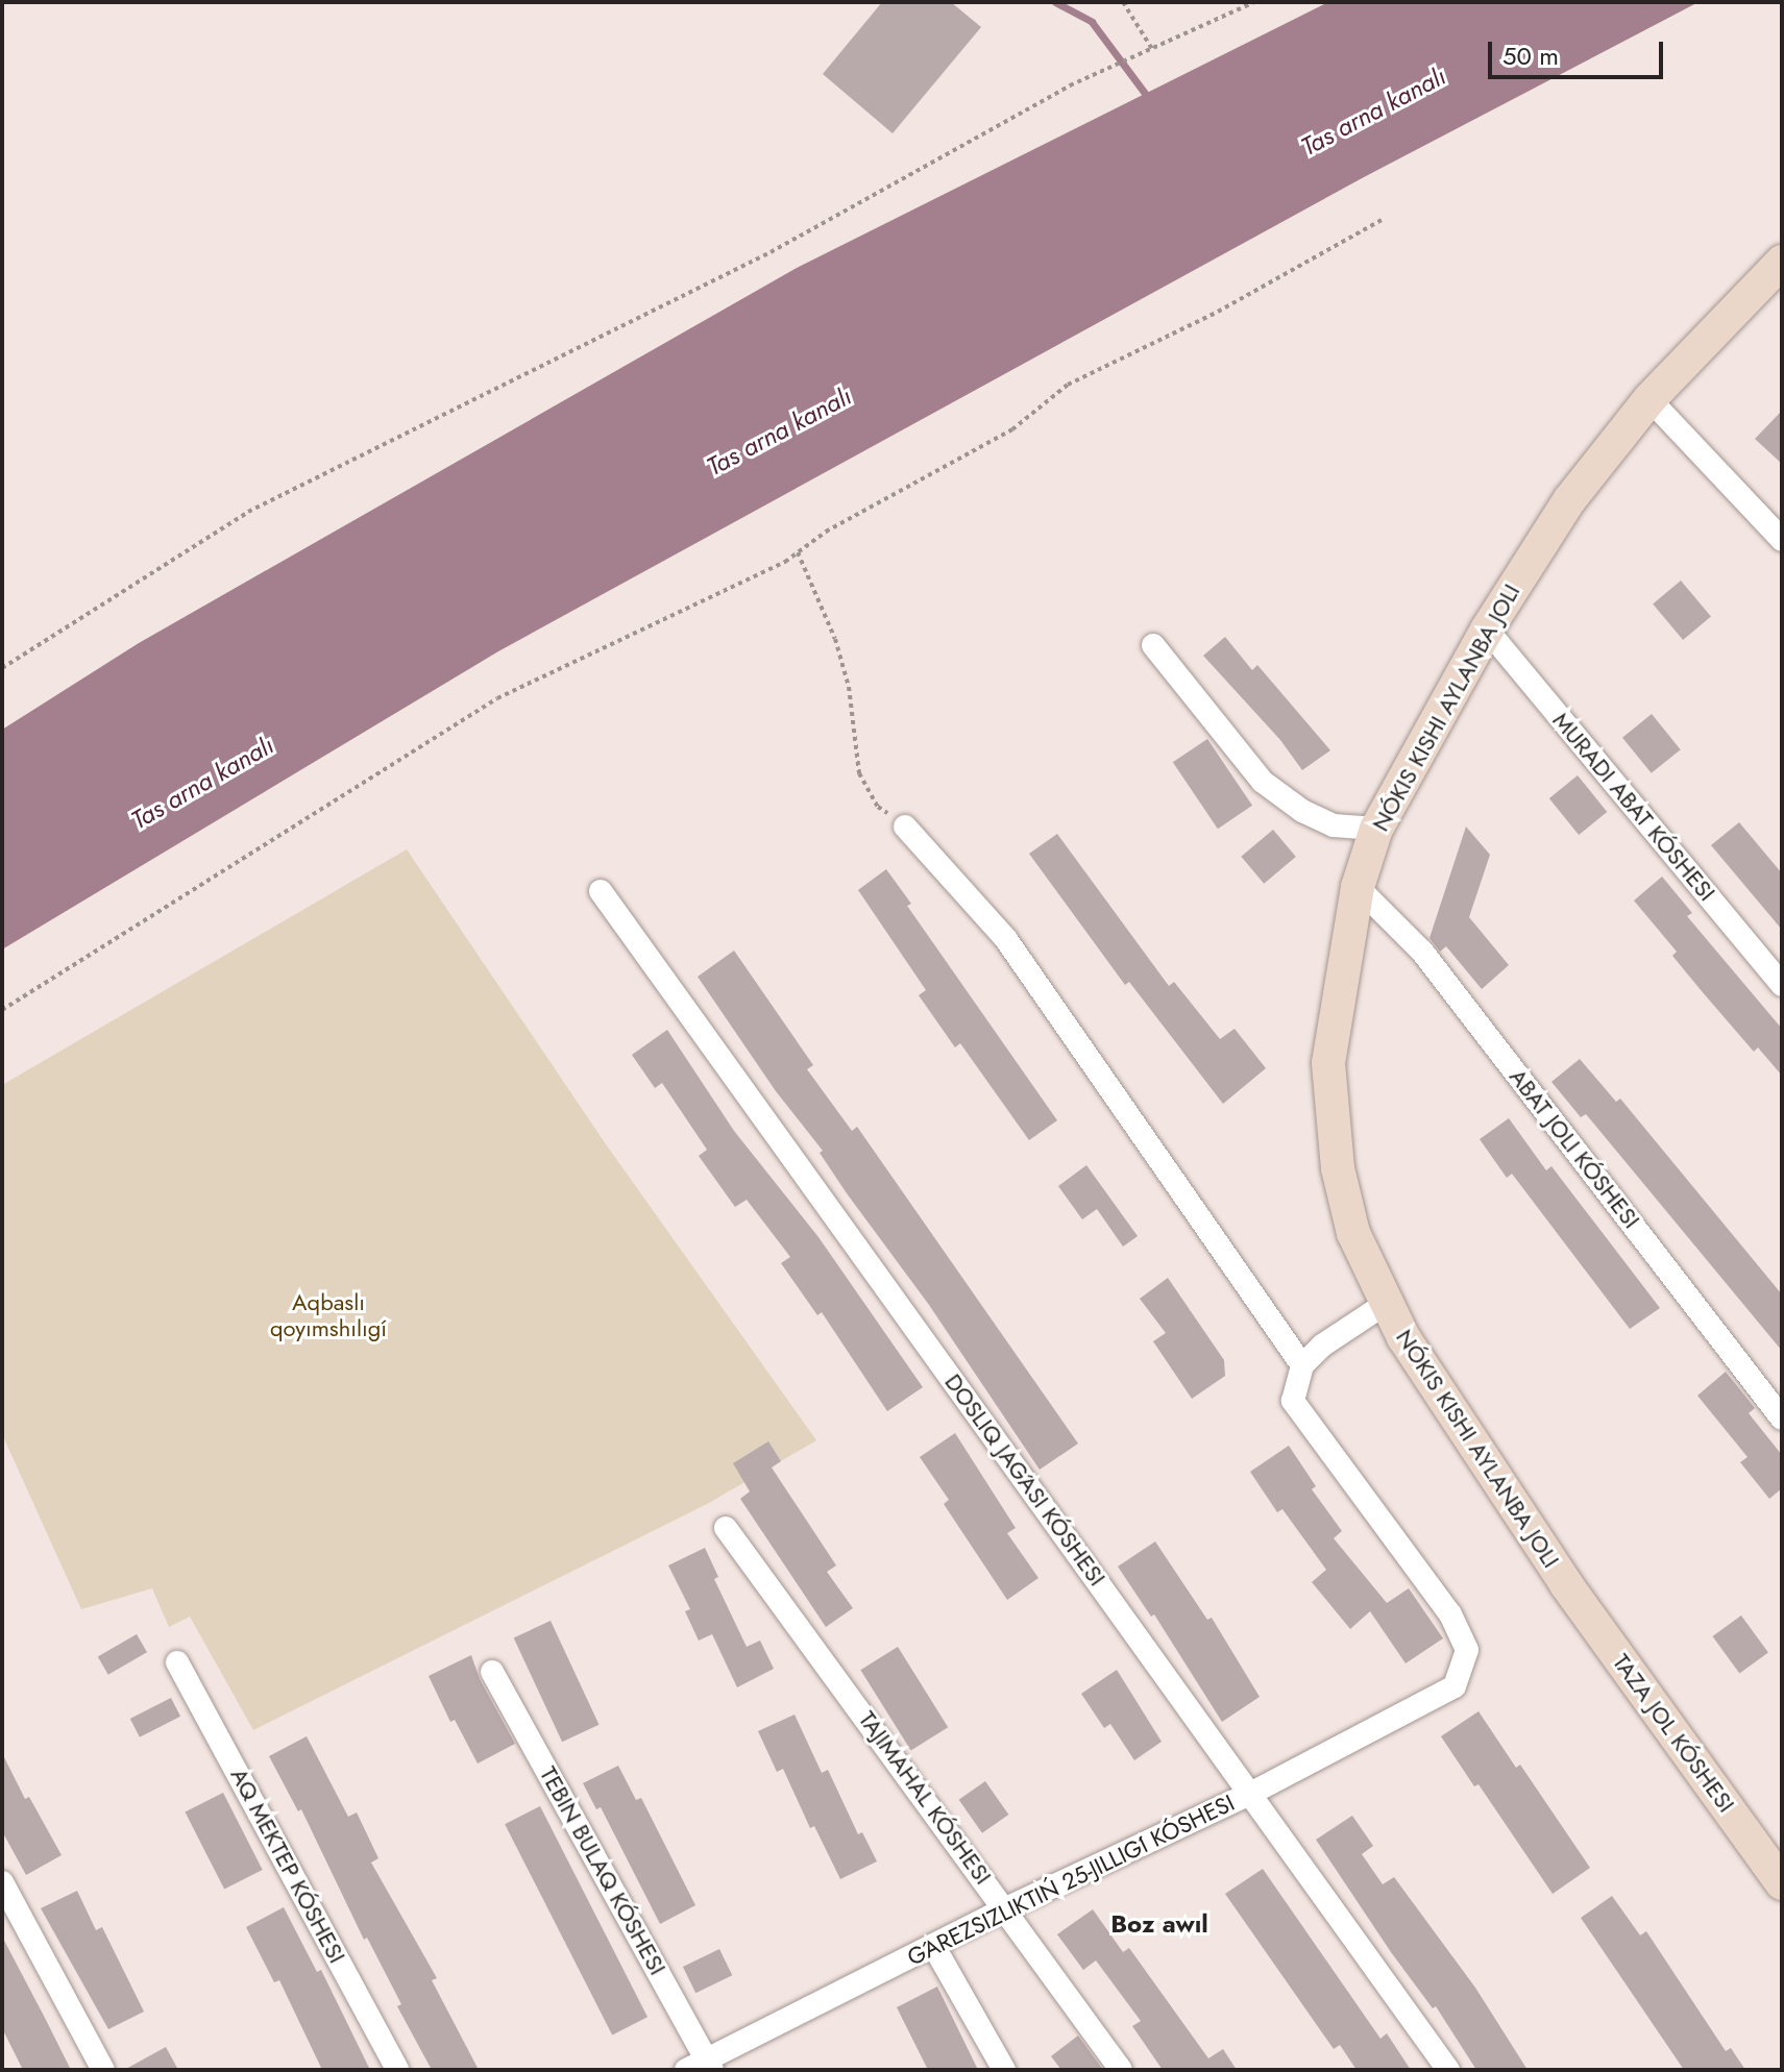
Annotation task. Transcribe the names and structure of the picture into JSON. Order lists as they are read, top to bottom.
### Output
{
  "streets": {
    "main road": ["TAZA JOL KÓSHESI"],
    "street": ["TAJIMAHAL KÓSHESI", "AQ MEKTEP KÓSHESI", "TEBIN BULAQ KÓSHESI"]
  },
  "districts": ["Boz awıl"],
  "water": ["Tas arna kanalı"],
  "parks": ["Aqbaslı qoyımshılıǵı"],
  "scale_bar": "50 m"
}
